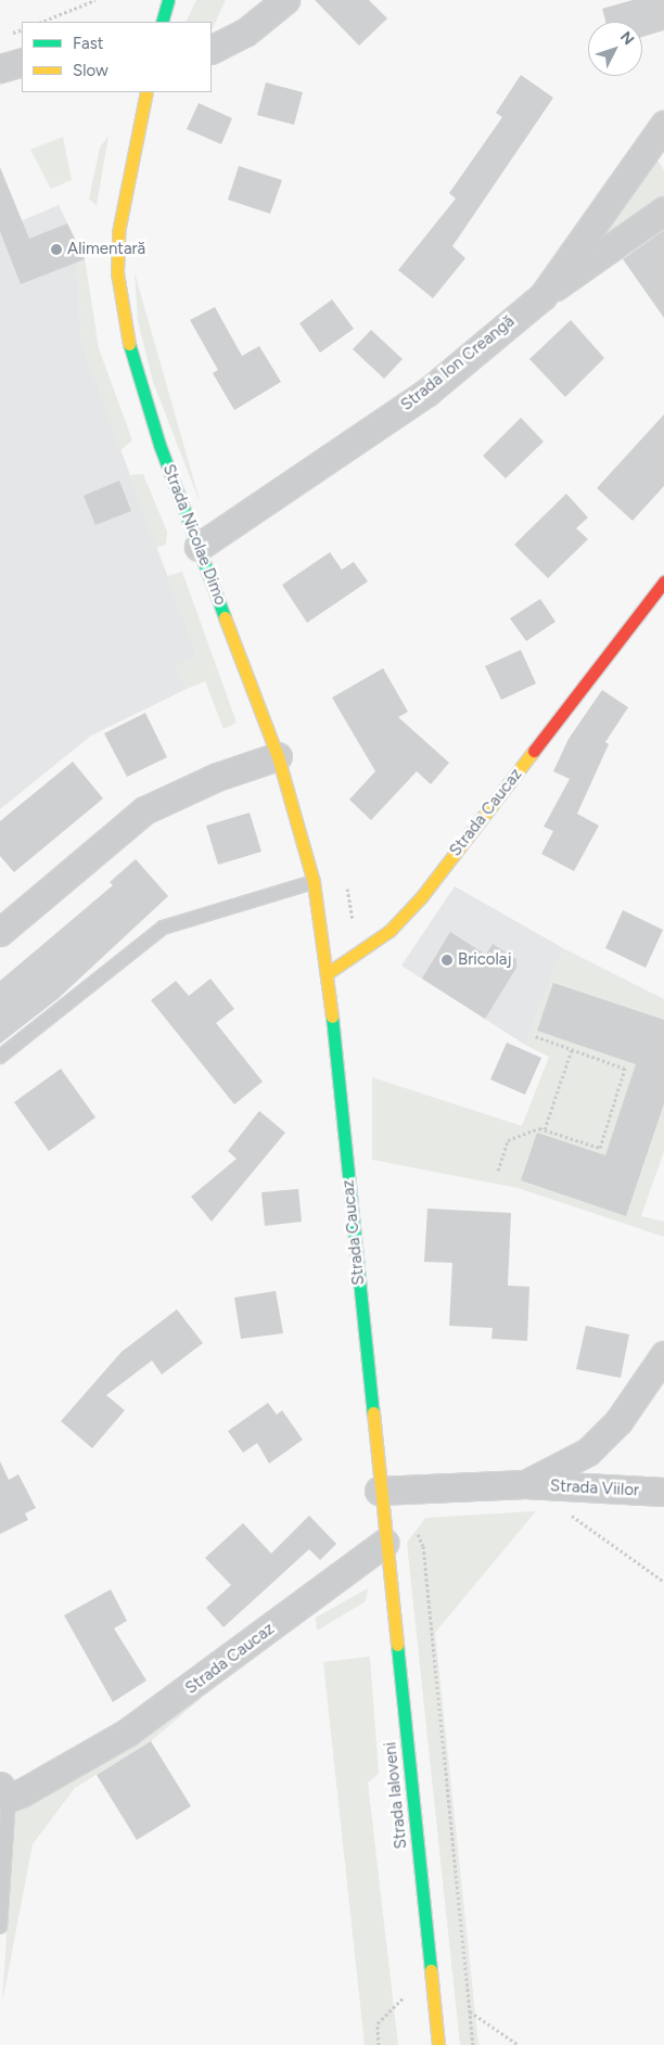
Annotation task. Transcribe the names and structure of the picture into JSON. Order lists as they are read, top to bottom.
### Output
{
  "streets": {
    "street": [
      "Strada Ion Creangă",
      "Strada Nicolae Dimo",
      "Strada Caucaz",
      "Strada Viilor",
      "Strada Ialoveni"
    ]
  },
  "crossings": [
    ["Strada Ion Creangă", "Strada Nicolae Dimo"],
    ["Strada Nicolae Dimo", "Strada Caucaz"],
    ["Strada Caucaz", "Strada Viilor"],
    ["Strada Caucaz", "Strada Ialoveni"]
  ],
  "places": ["Alimentară", "Bricolaj"],
  "legend": ["Fast", "Slow"],
  "north": "top right"
}
